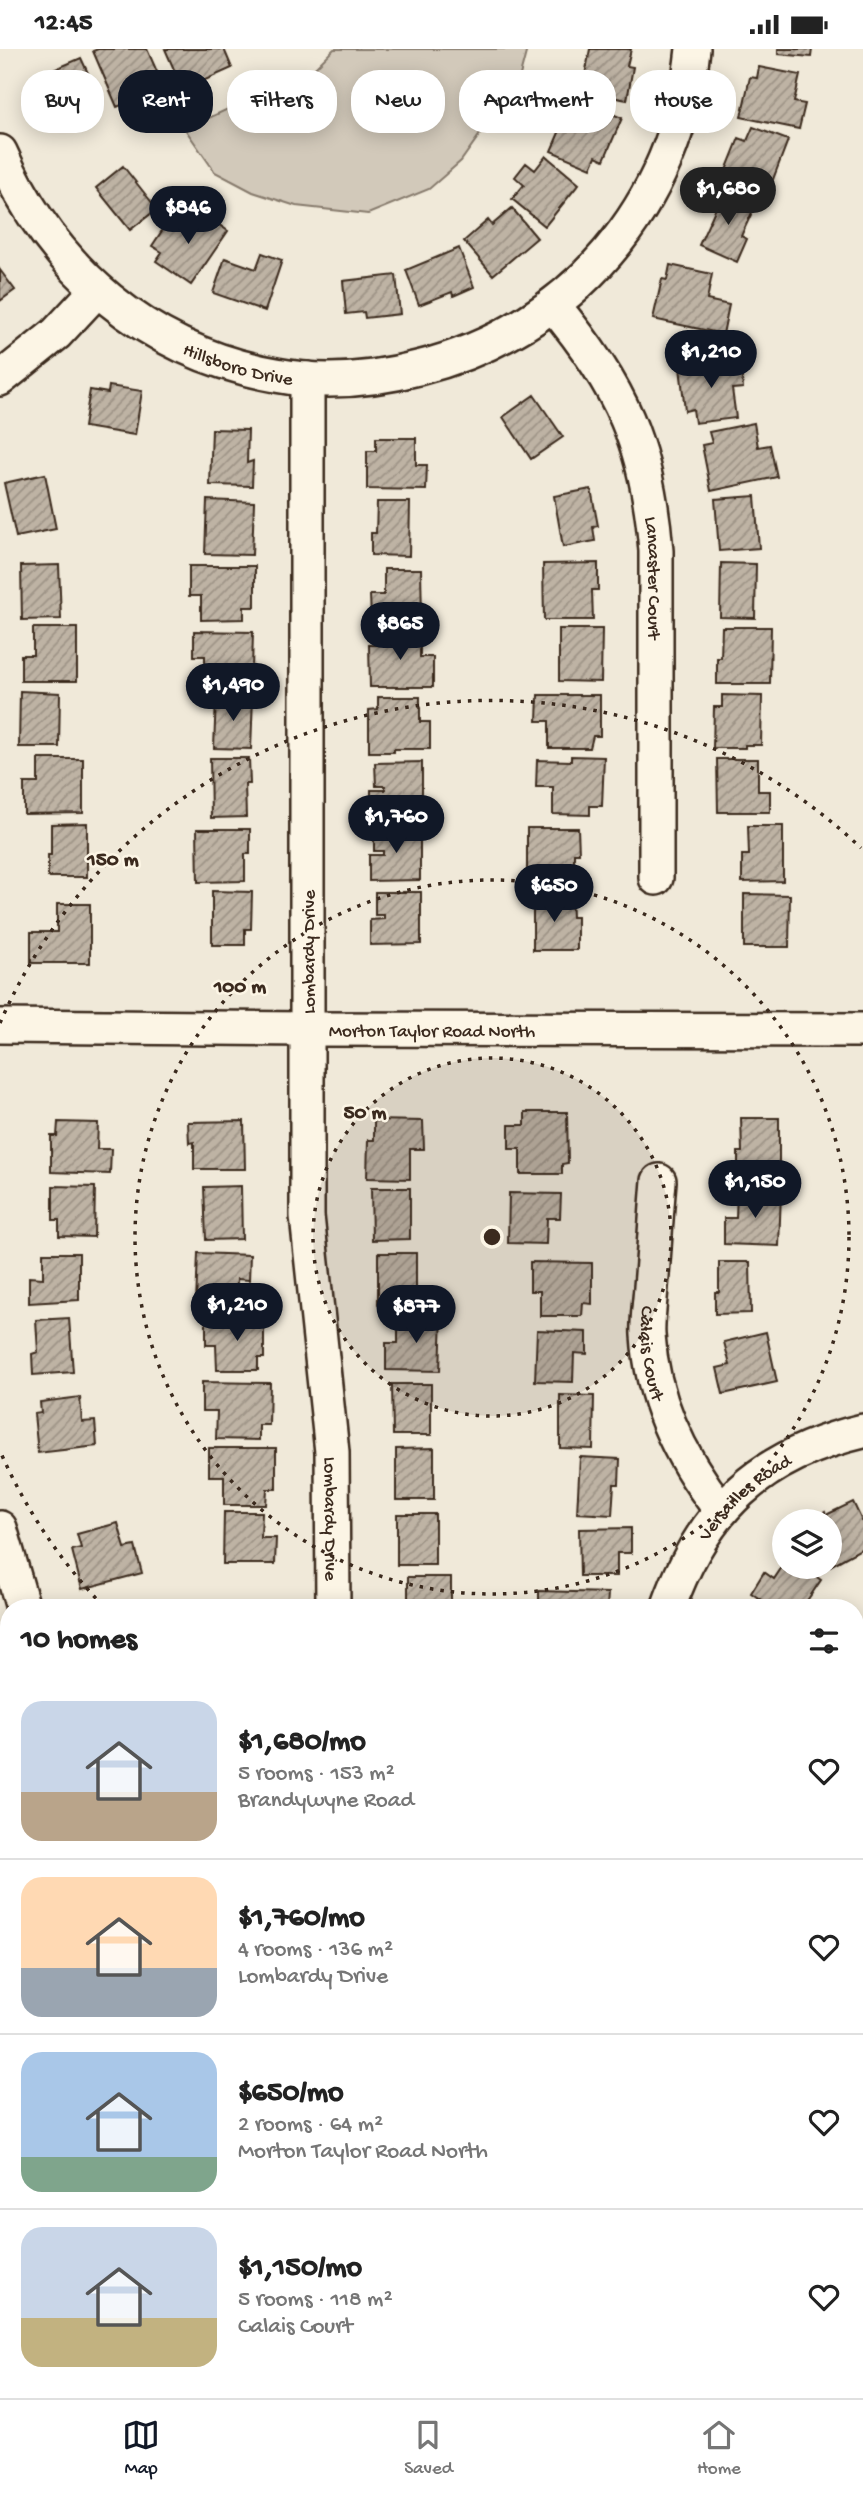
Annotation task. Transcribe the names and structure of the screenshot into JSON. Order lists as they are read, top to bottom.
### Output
{
  "streets": {
    "street": [
      "Hillsboro Drive",
      "Lancaster Court",
      "Lombardy Drive",
      "Morton Taylor Road North",
      "Calais Court",
      "Versailles Road"
    ]
  },
  "crossings": [
    ["Hillsboro Drive", "Lancaster Court"],
    ["Hillsboro Drive", "Lombardy Drive"],
    ["Lombardy Drive", "Morton Taylor Road North"],
    ["Calais Court", "Versailles Road"]
  ],
  "page": {
    "status": "12:45",
    "chip": [
      "Buy",
      "Rent",
      "Filters",
      "New",
      "Apartment",
      "House"
    ],
    "price": [
      "$1,680",
      "$846",
      "$1,210",
      "$865",
      "$1,490",
      "$1,760",
      "$650",
      "$1,150",
      "$1,210",
      "$877"
    ],
    "heading": "10 homes",
    "list": [
      {
        "name": "$1,680/mo",
        "note": "5 rooms · 153 m² · Brandywyne Road"
      },
      {
        "name": "$1,760/mo",
        "note": "4 rooms · 136 m² · Lombardy Drive"
      },
      {
        "name": "$650/mo",
        "note": "2 rooms · 64 m² · Morton Taylor Road North"
      },
      {
        "name": "$1,150/mo",
        "note": "5 rooms · 118 m² · Calais Court"
      }
    ],
    "tabs": ["Map", "Saved", "Home"]
  },
  "rings": ["150 m", "100 m", "50 m"]
}
